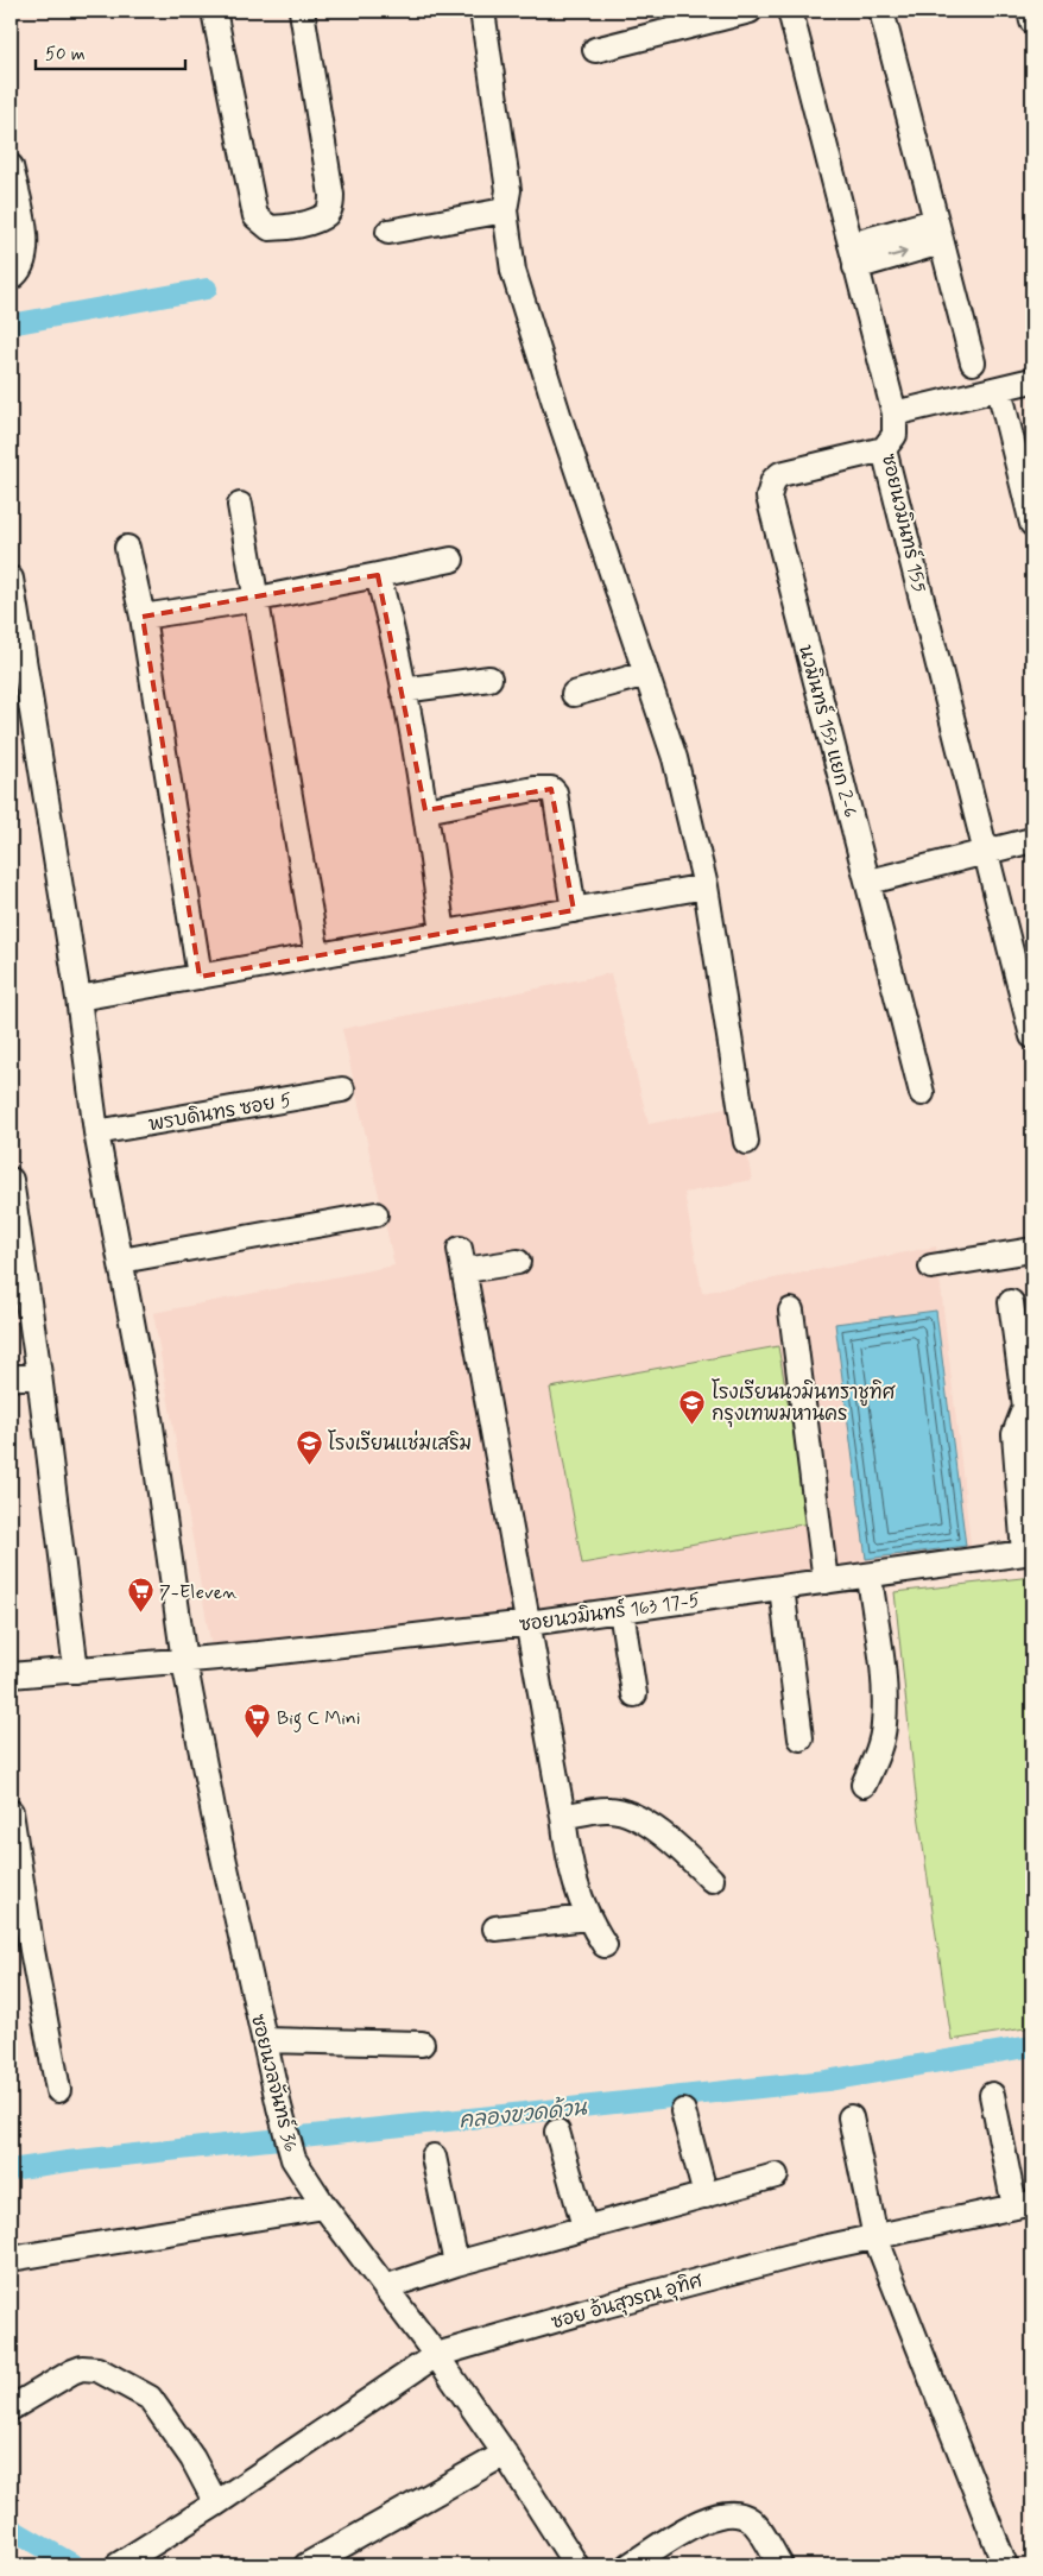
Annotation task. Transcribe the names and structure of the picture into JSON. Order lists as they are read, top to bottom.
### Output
{
  "streets": {
    "street": [
      "ซอยนวมินทร์ 155",
      "นวมินทร์ 153 แยก 2-6",
      "พรบดินทร ซอย 5",
      "ซอยนวมินทร์ 163 17-5",
      "ซอยนวลจันทร์ 36",
      "ซอย อ้นสุวรณ อุทิศ"
    ]
  },
  "crossings": [
    ["ซอยนวมินทร์ 155", "นวมินทร์ 153 แยก 2-6"],
    ["พรบดินทร ซอย 5", "ซอยนวลจันทร์ 36"],
    ["ซอยนวมินทร์ 163 17-5", "ซอยนวลจันทร์ 36"],
    ["ซอยนวลจันทร์ 36", "ซอย อ้นสุวรณ อุทิศ"]
  ],
  "water": ["คลองขวดด้วน"],
  "places": {
    "school or university": ["โรงเรียนนวมินทราชูทิศ กรุงเทพมหานคร", "โรงเรียนแช่มเสริม"],
    "supermarket": ["7-Eleven", "Big C Mini"]
  },
  "scale_bar": "50 m"
}
